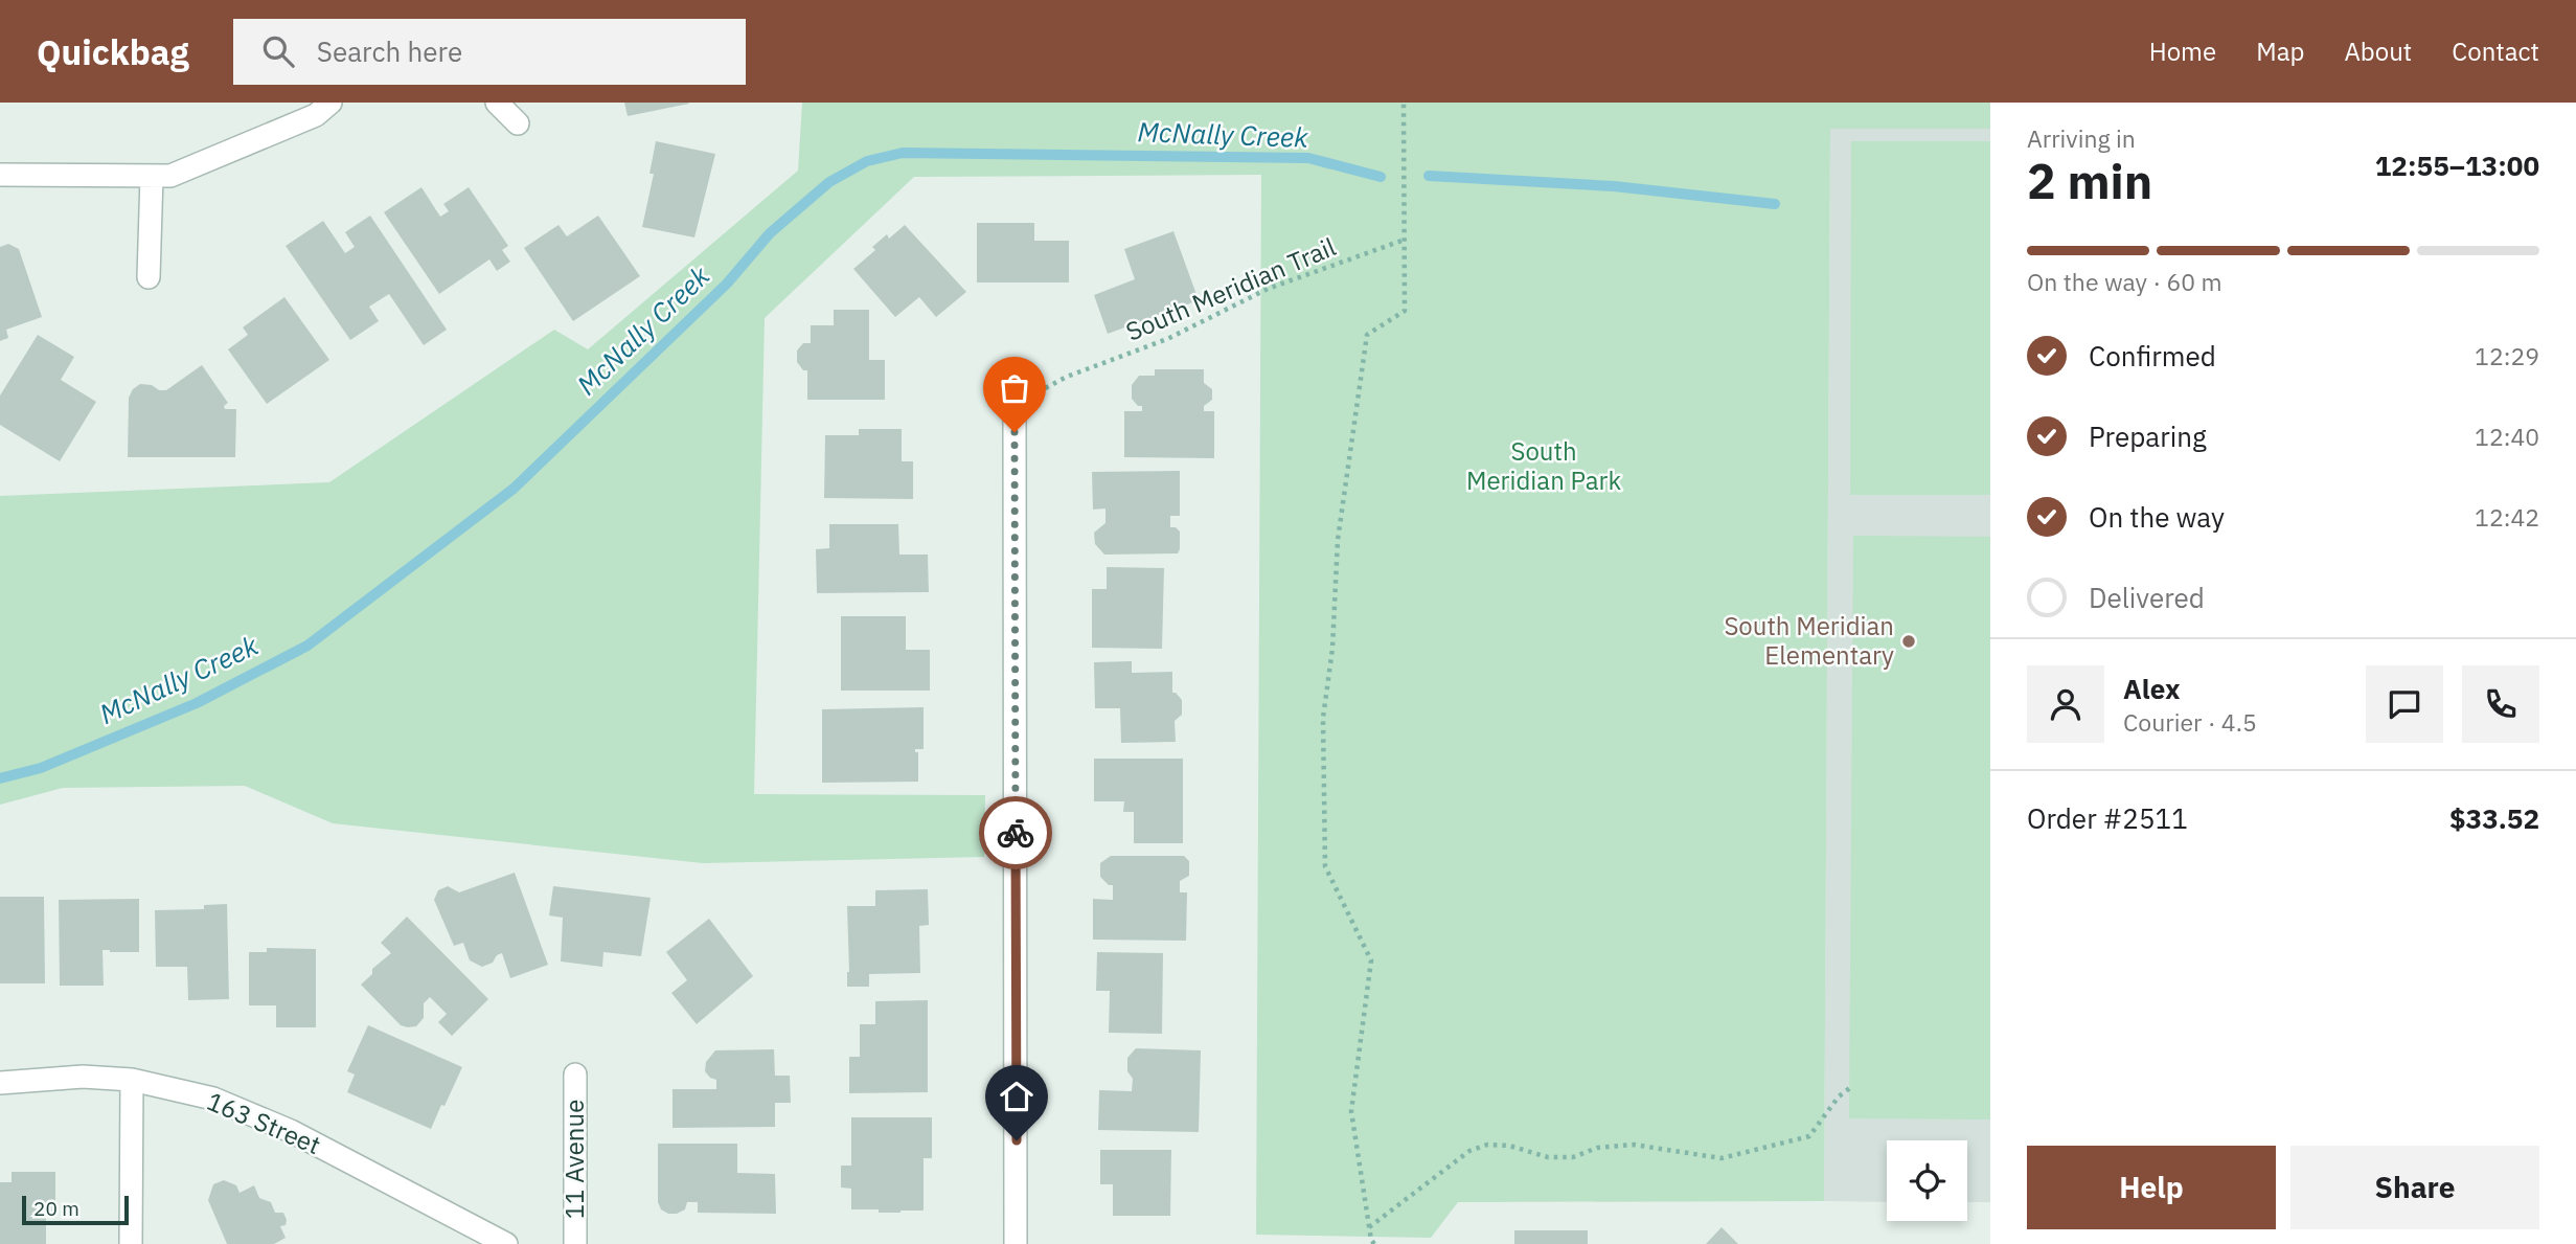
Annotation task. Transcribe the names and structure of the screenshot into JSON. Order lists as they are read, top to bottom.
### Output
{
  "streets": {
    "street": ["163 Street", "11 Avenue"],
    "path": ["South Meridian Trail"]
  },
  "water": ["McNally Creek"],
  "parks": ["South Meridian Park"],
  "places": ["South Meridian Elementary"],
  "scale_bar": "20 m",
  "page": {
    "header": "Quickbag",
    "search": "Search here",
    "nav": [
      "Home",
      "Map",
      "About",
      "Contact"
    ],
    "heading": ["2 min", "Arriving in", "12:55–13:00"],
    "panel": [
      "Alex",
      "Courier · 4.5",
      "Order #2511",
      "$33.52"
    ],
    "bar": "On the way · 60 m",
    "list": [
      ["Confirmed", "12:29"],
      ["Preparing", "12:40"],
      ["On the way", "12:42"],
      "Delivered"
    ],
    "buttons": ["Help", "Share"],
    "scale": "20 m"
  }
}
